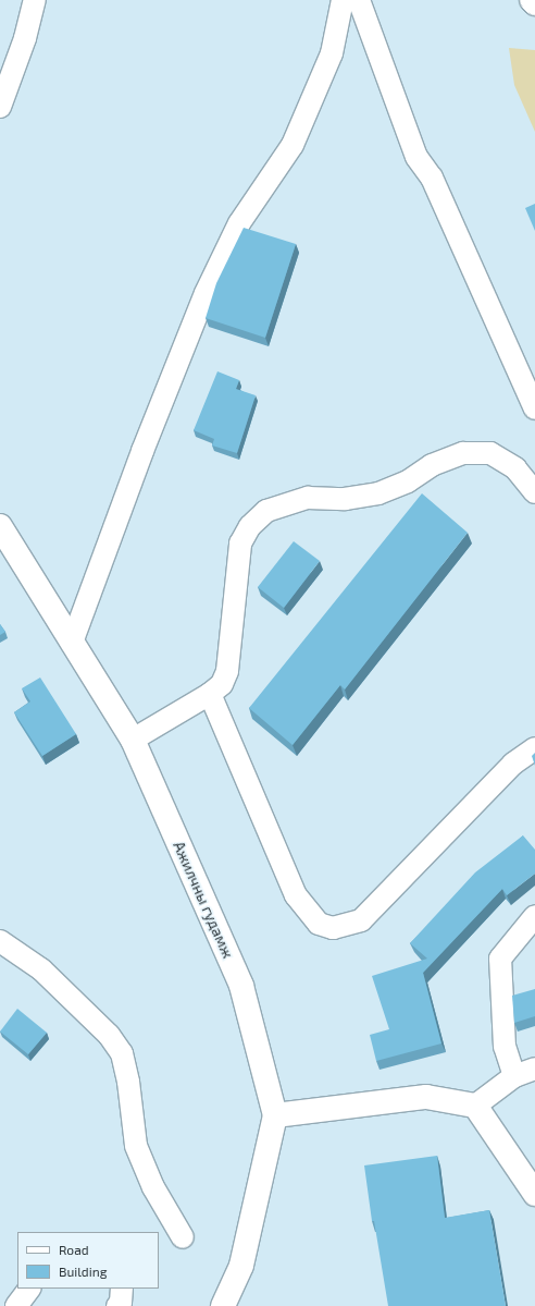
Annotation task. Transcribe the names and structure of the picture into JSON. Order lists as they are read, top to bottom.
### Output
{
  "streets": {
    "main road": ["Ажилчны гудамж"]
  },
  "legend": ["Road", "Building"]
}
